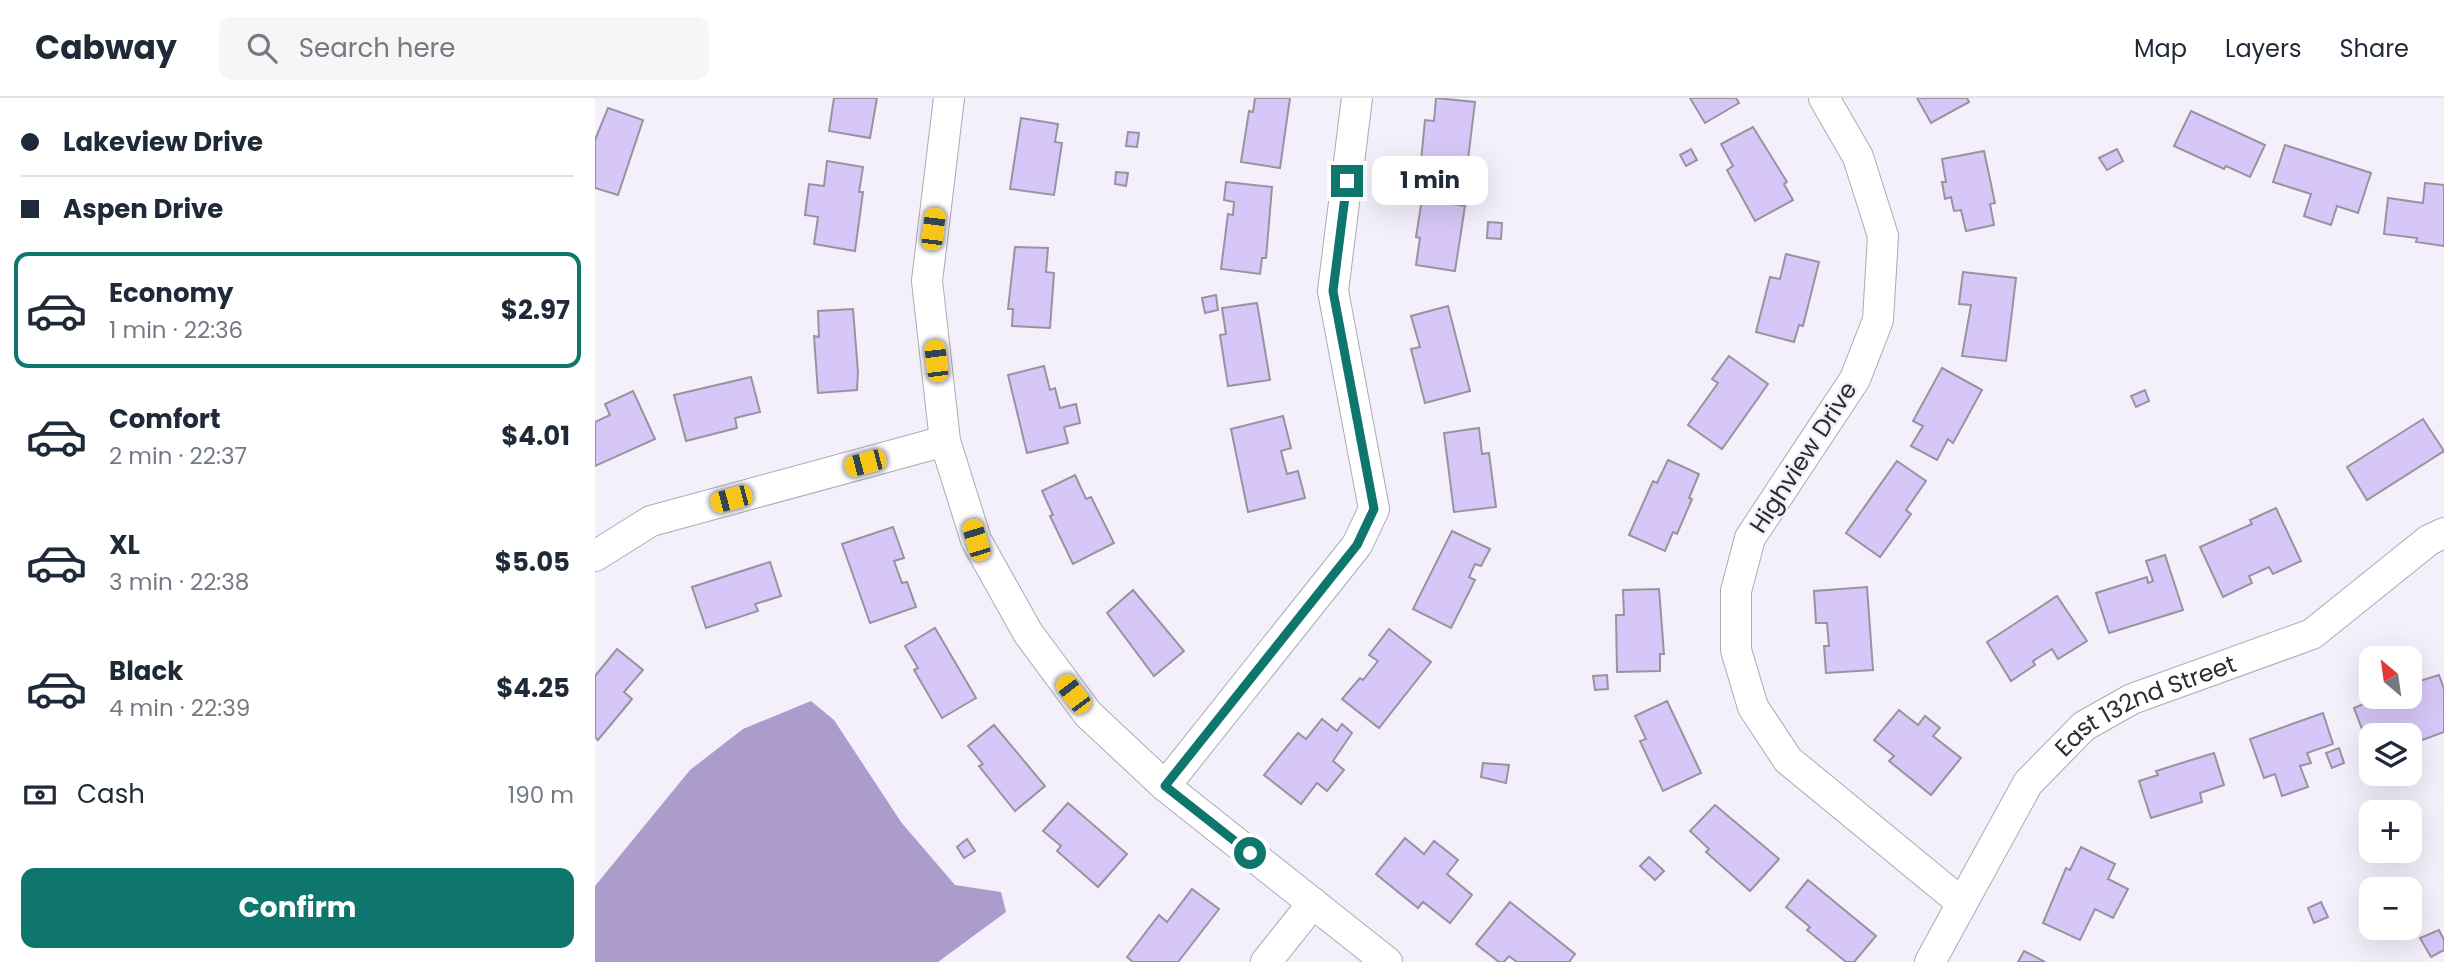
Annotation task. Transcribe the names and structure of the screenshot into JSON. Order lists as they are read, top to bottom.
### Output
{
  "streets": {
    "street": ["Highview Drive", "East 132nd Street"]
  },
  "crossings": [
    ["Highview Drive", "East 132nd Street"]
  ],
  "north": "top left",
  "page": {
    "header": "Cabway",
    "search": "Search here",
    "nav": ["Map", "Layers", "Share"],
    "banner": ["Lakeview Drive", "Aspen Drive"],
    "bubble": "1 min",
    "list": [
      {
        "name": "Economy",
        "note": "1 min · 22:36",
        "value": "$2.97"
      },
      {
        "name": "Comfort",
        "note": "2 min · 22:37",
        "value": "$4.01"
      },
      {
        "name": "XL",
        "note": "3 min · 22:38",
        "value": "$5.05"
      },
      {
        "name": "Black",
        "note": "4 min · 22:39",
        "value": "$4.25"
      }
    ],
    "map_buttons": ["+", "−"],
    "pay": ["Cash", "190 m"],
    "buttons": "Confirm"
  }
}
